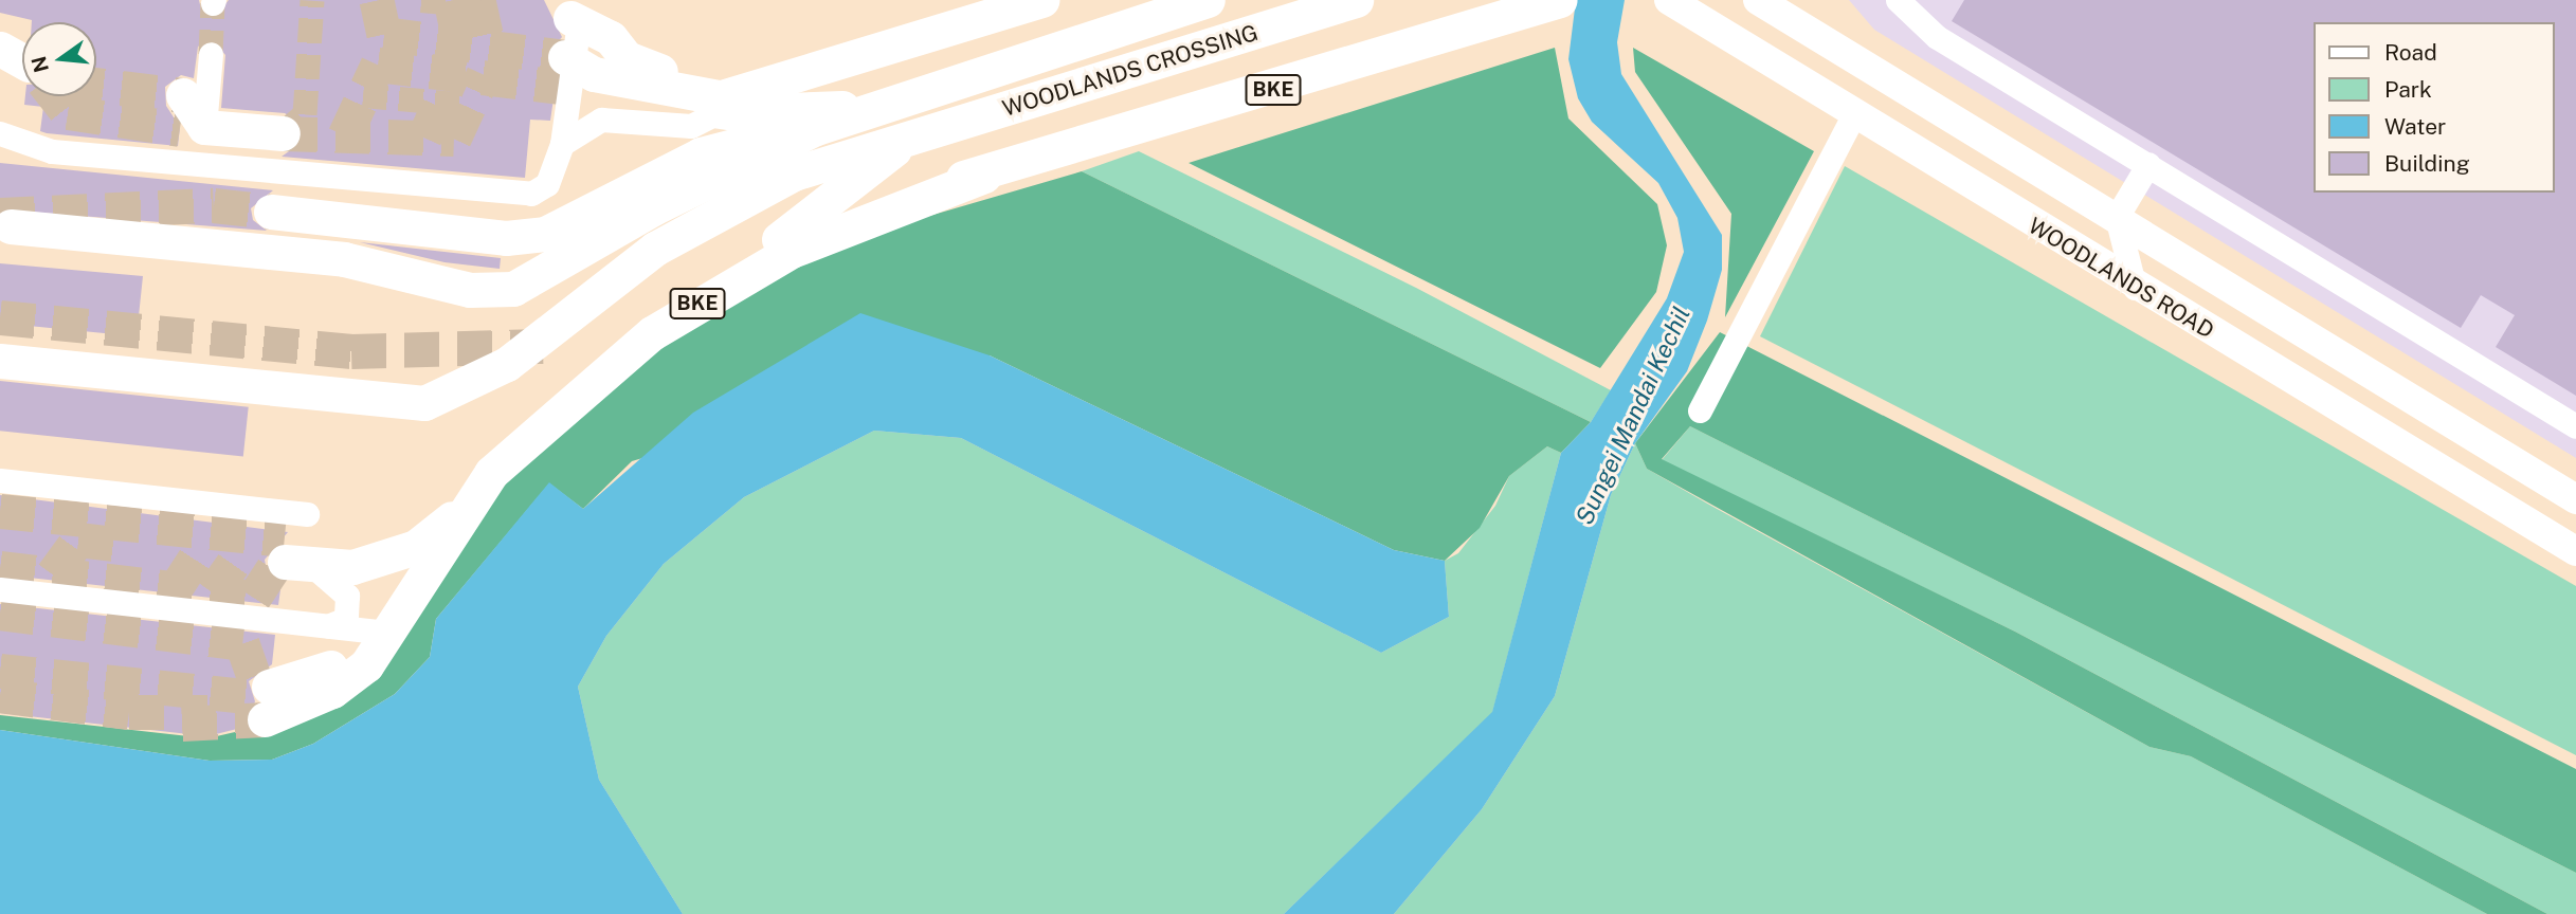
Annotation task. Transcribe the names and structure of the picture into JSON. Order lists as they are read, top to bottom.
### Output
{
  "streets": {
    "highway": ["WOODLANDS CROSSING", "BKE"],
    "main road": ["WOODLANDS ROAD"]
  },
  "crossings": [
    ["WOODLANDS CROSSING", "BKE"]
  ],
  "water": ["Sungei Mandai Kechil"],
  "legend": [
    "Road",
    "Park",
    "Water",
    "Building"
  ],
  "north": "left"
}
